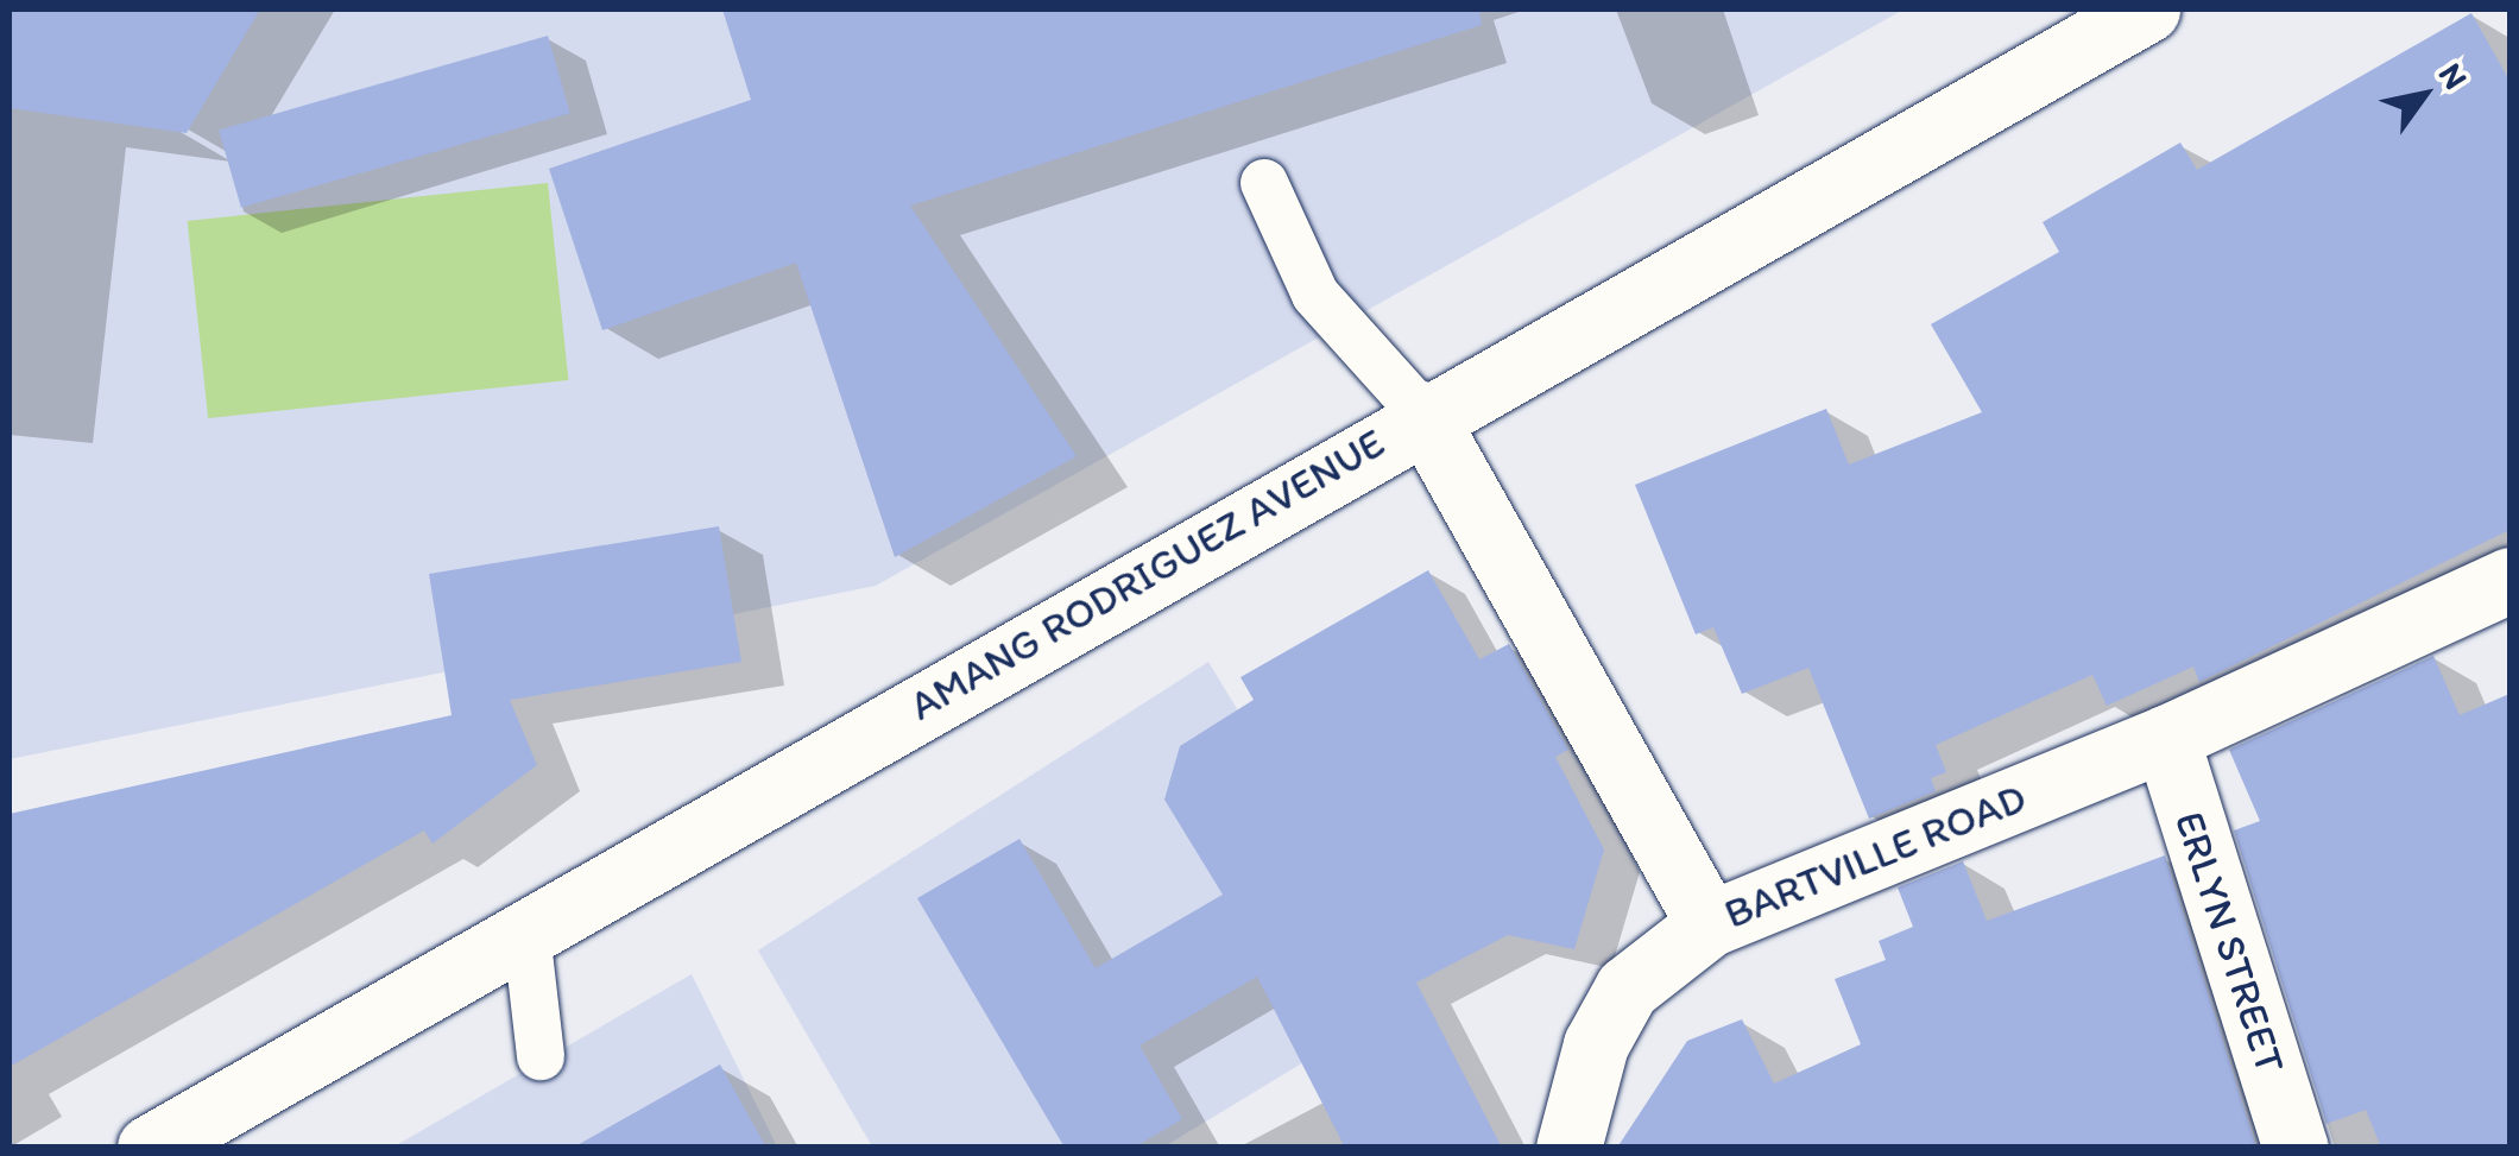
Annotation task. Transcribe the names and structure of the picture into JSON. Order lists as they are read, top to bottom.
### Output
{
  "streets": {
    "main road": ["AMANG RODRIGUEZ AVENUE", "BARTVILLE ROAD", "ERLYN STREET"]
  },
  "crossings": [
    ["AMANG RODRIGUEZ AVENUE", "BARTVILLE ROAD"],
    ["BARTVILLE ROAD", "ERLYN STREET"]
  ],
  "north": "top right"
}
